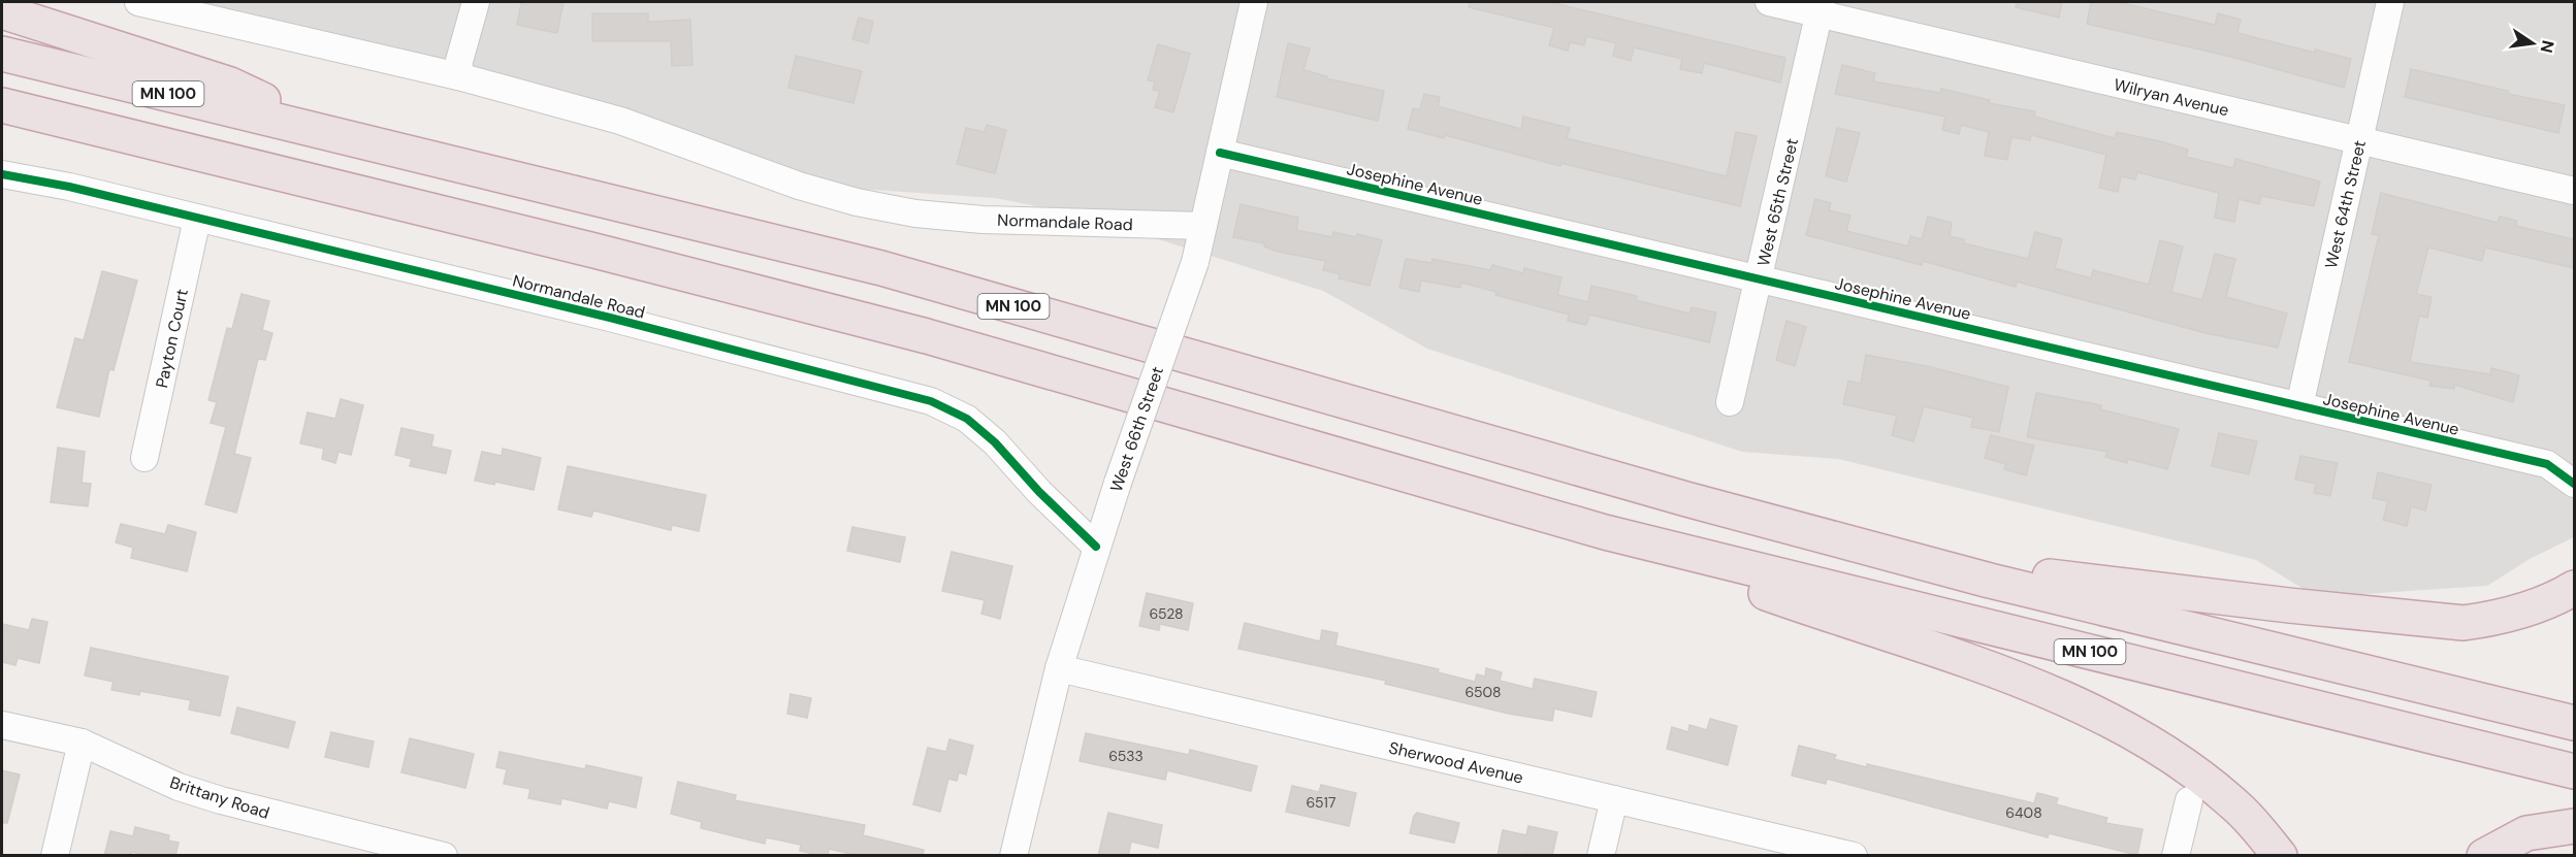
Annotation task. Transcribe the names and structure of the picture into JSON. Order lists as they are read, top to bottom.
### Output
{
  "streets": {
    "highway": ["MN 100"],
    "street": [
      "Wilryan Avenue",
      "Josephine Avenue",
      "West 65th Street",
      "West 64th Street",
      "Normandale Road",
      "Payton Court",
      "West 66th Street",
      "Sherwood Avenue",
      "Brittany Road"
    ]
  },
  "crossings": [
    ["Wilryan Avenue", "West 65th Street"],
    ["Wilryan Avenue", "West 64th Street"],
    ["Josephine Avenue", "West 65th Street"],
    ["Josephine Avenue", "West 64th Street"],
    ["Josephine Avenue", "West 66th Street"],
    ["Normandale Road", "Payton Court"],
    ["Normandale Road", "West 66th Street"],
    ["West 66th Street", "Sherwood Avenue"]
  ],
  "house_numbers": [
    "6528",
    "6508",
    "6533",
    "6517",
    "6408"
  ],
  "north": "right"
}
